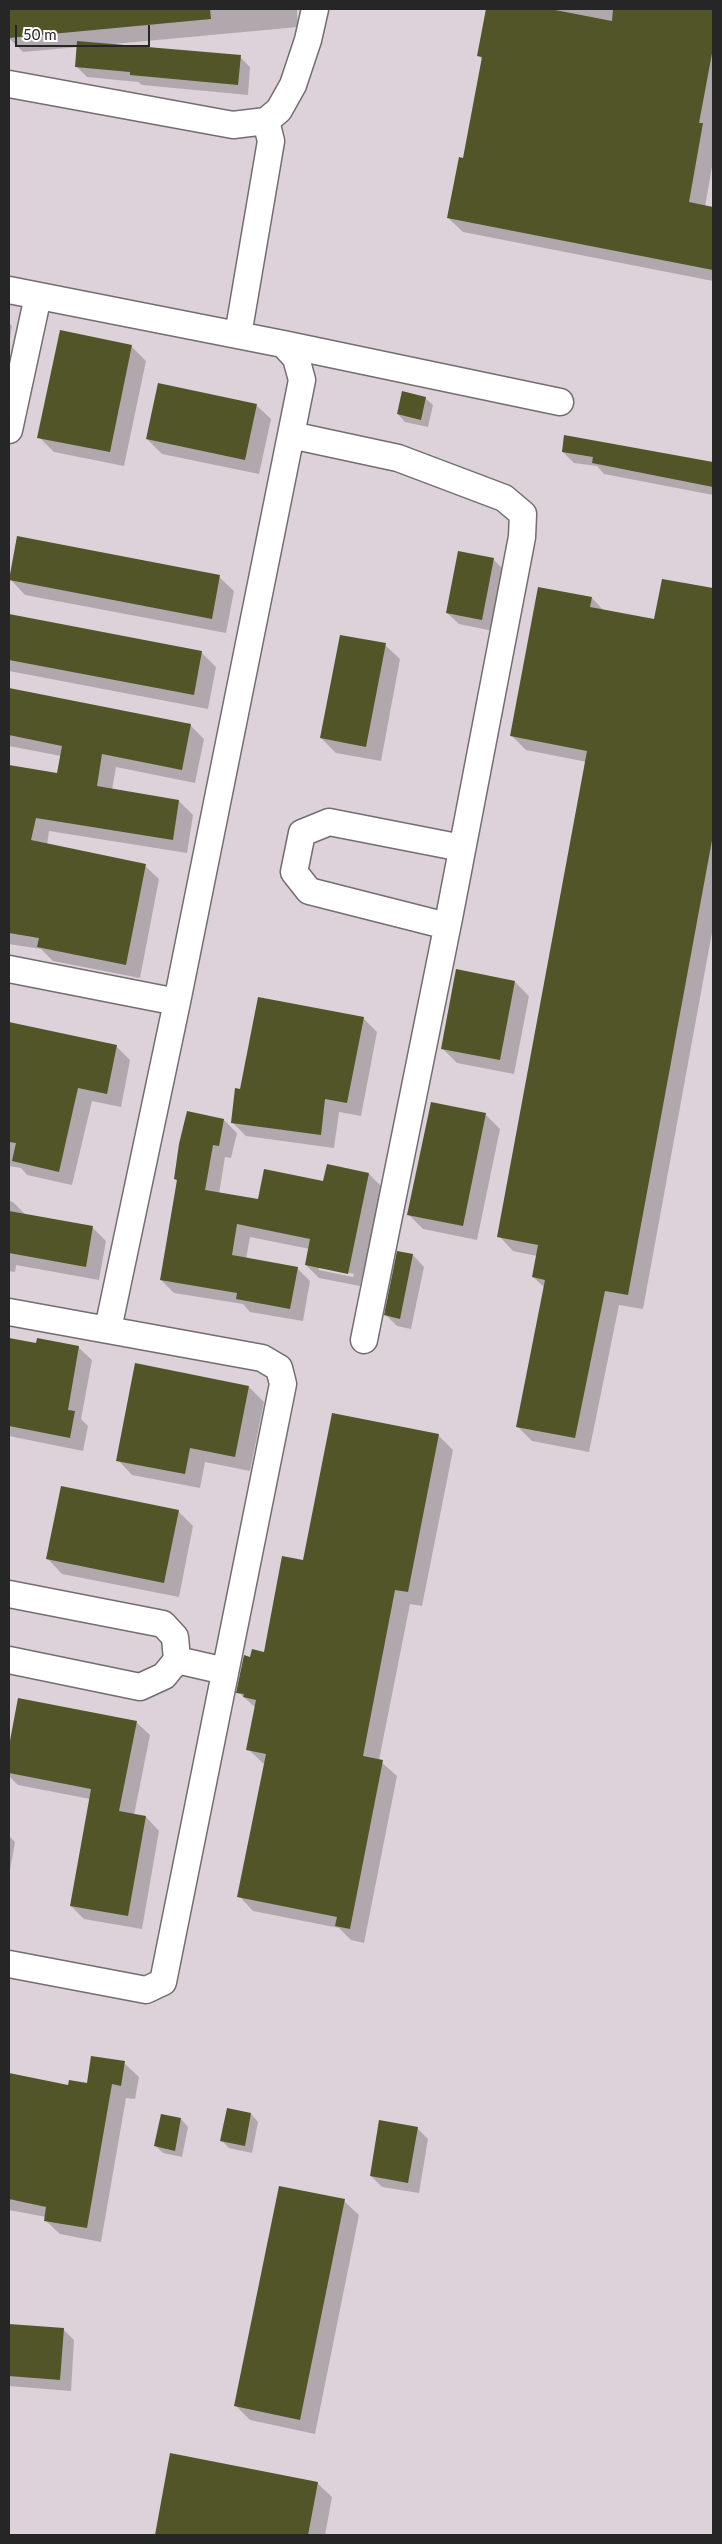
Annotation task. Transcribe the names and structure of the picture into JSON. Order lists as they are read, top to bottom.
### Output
{
  "scale_bar": "50 m"
}
